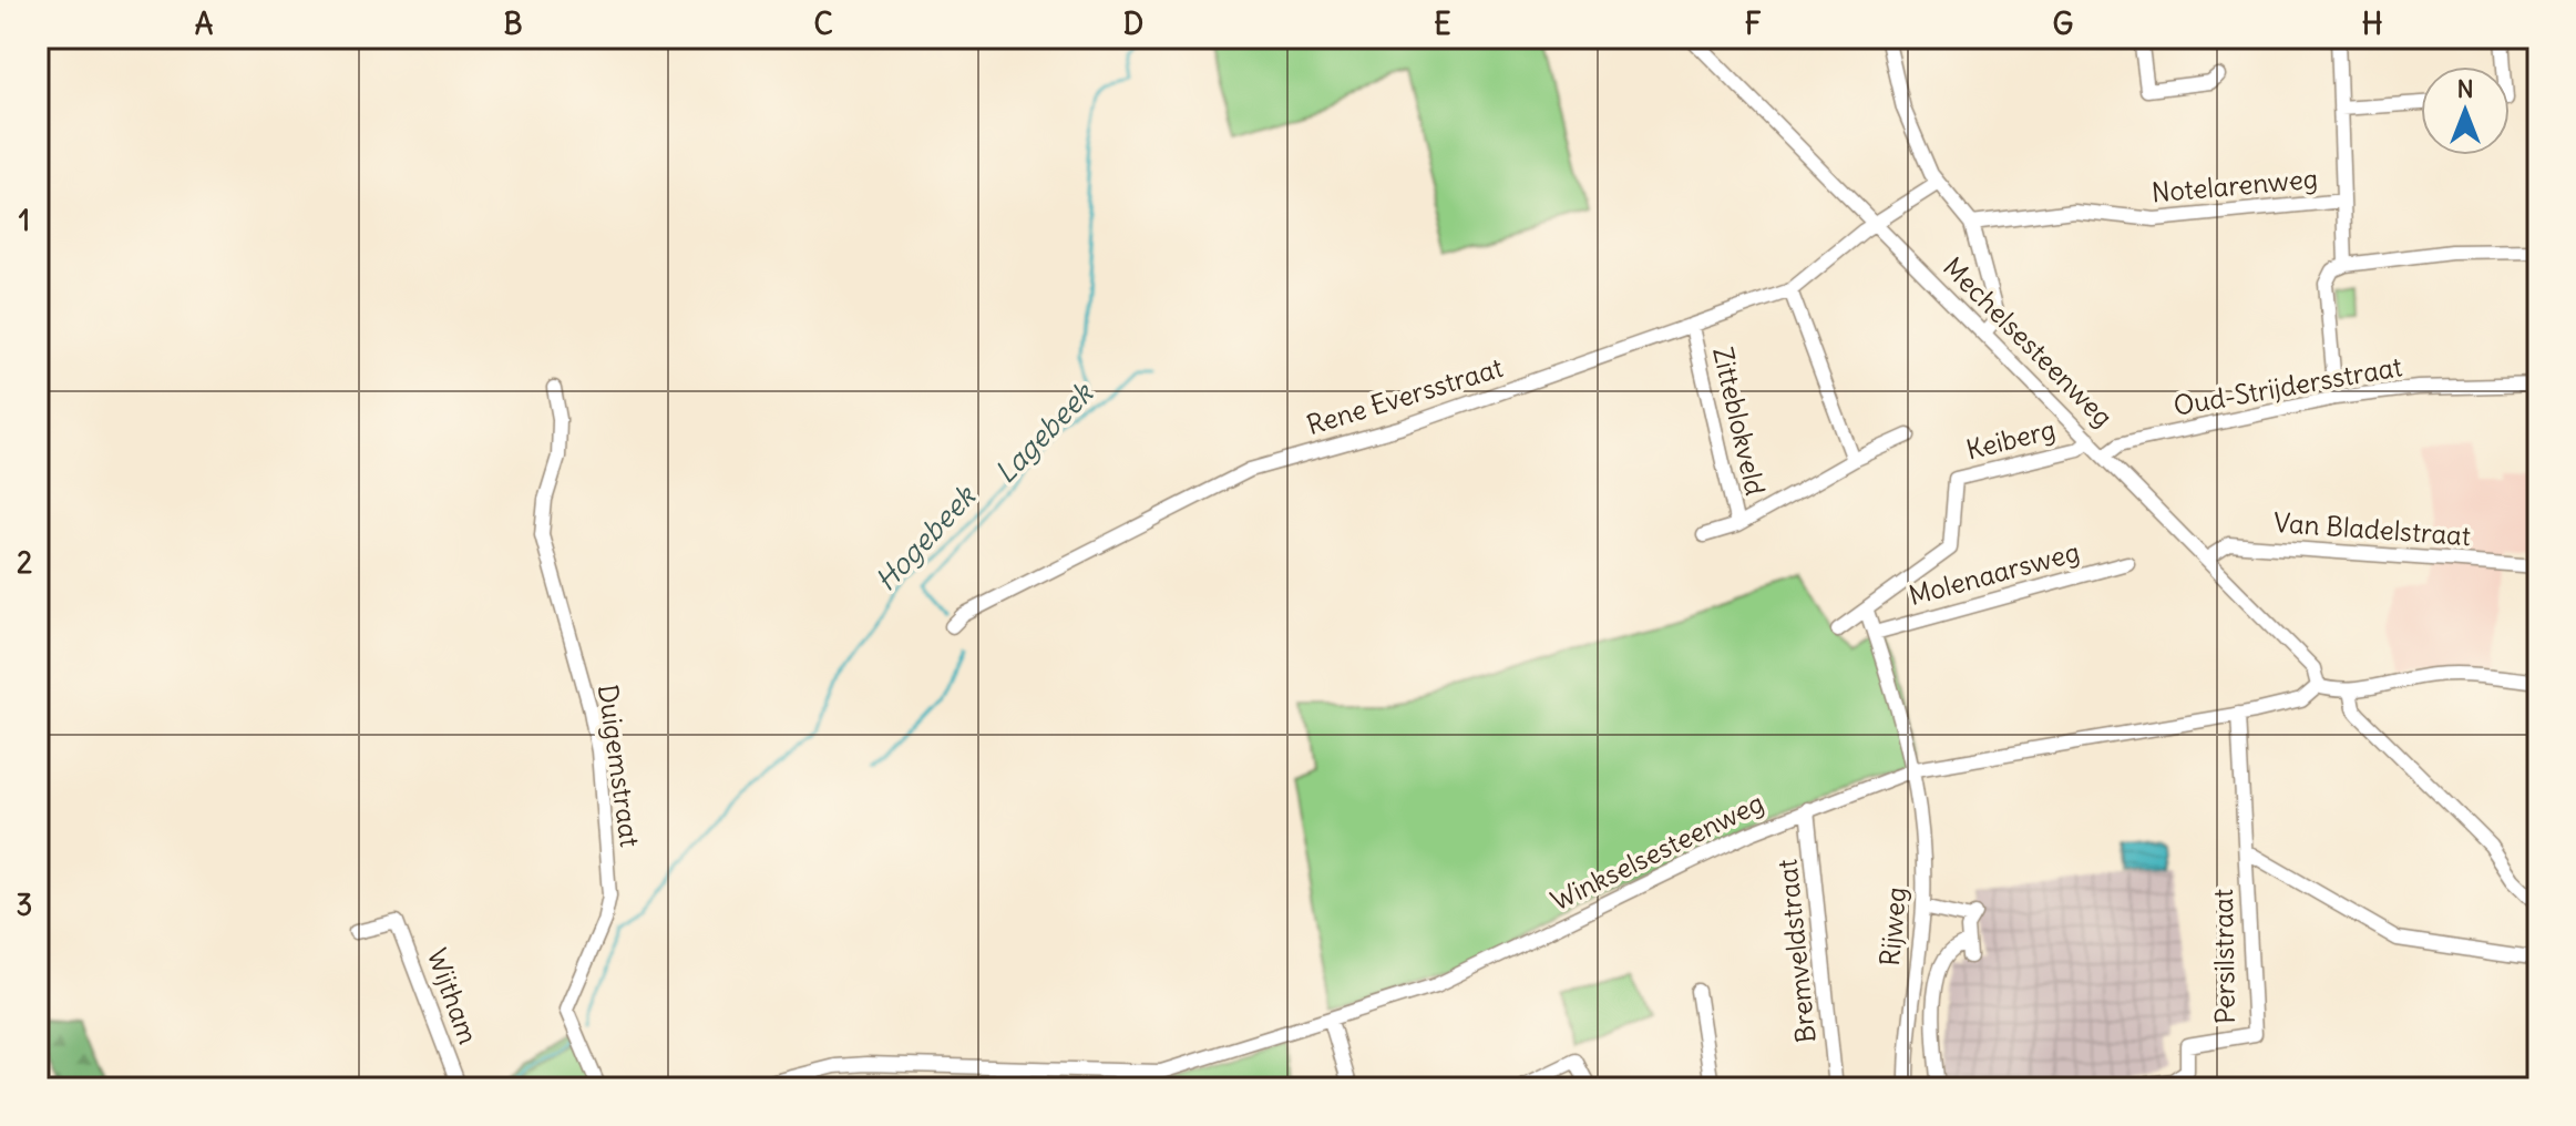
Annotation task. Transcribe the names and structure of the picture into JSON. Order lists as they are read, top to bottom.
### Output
{
  "streets": {
    "street": [
      "Notelarenweg",
      "Mechelsesteenweg",
      "Oud-Strijdersstraat",
      "Rene Eversstraat",
      "Zitteblokveld",
      "Keiberg",
      "Van Bladelstraat",
      "Molenaarsweg",
      "Duigemstraat",
      "Winkselsesteenweg",
      "Rijweg",
      "Bremveldstraat",
      "Persilstraat",
      "Wijtham"
    ]
  },
  "crossings": [
    ["Mechelsesteenweg", "Oud-Strijdersstraat"],
    ["Mechelsesteenweg", "Rene Eversstraat"],
    ["Mechelsesteenweg", "Keiberg"],
    ["Mechelsesteenweg", "Van Bladelstraat"],
    ["Mechelsesteenweg", "Winkselsesteenweg"],
    ["Rene Eversstraat", "Zitteblokveld"],
    ["Winkselsesteenweg", "Rijweg"],
    ["Winkselsesteenweg", "Bremveldstraat"],
    ["Winkselsesteenweg", "Persilstraat"]
  ],
  "water": ["Lagebeek", "Hogebeek"],
  "north": "top",
  "grid": {
    "columns": [
      "A",
      "B",
      "C",
      "D",
      "E",
      "F",
      "G",
      "H"
    ],
    "rows": ["1", "2", "3"]
  }
}
